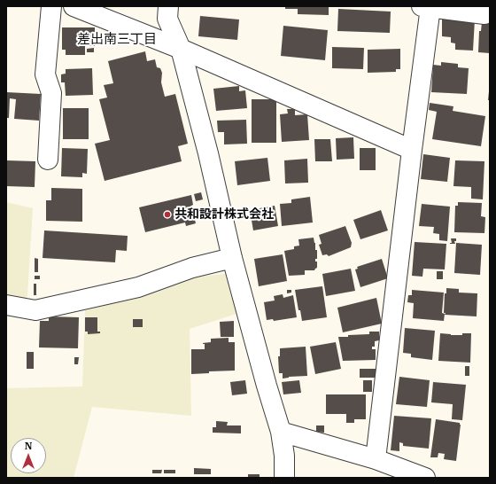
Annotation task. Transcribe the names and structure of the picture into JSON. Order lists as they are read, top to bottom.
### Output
{
  "districts": ["差出南三丁目"],
  "places": ["共和設計株式会社"],
  "north": "top"
}
